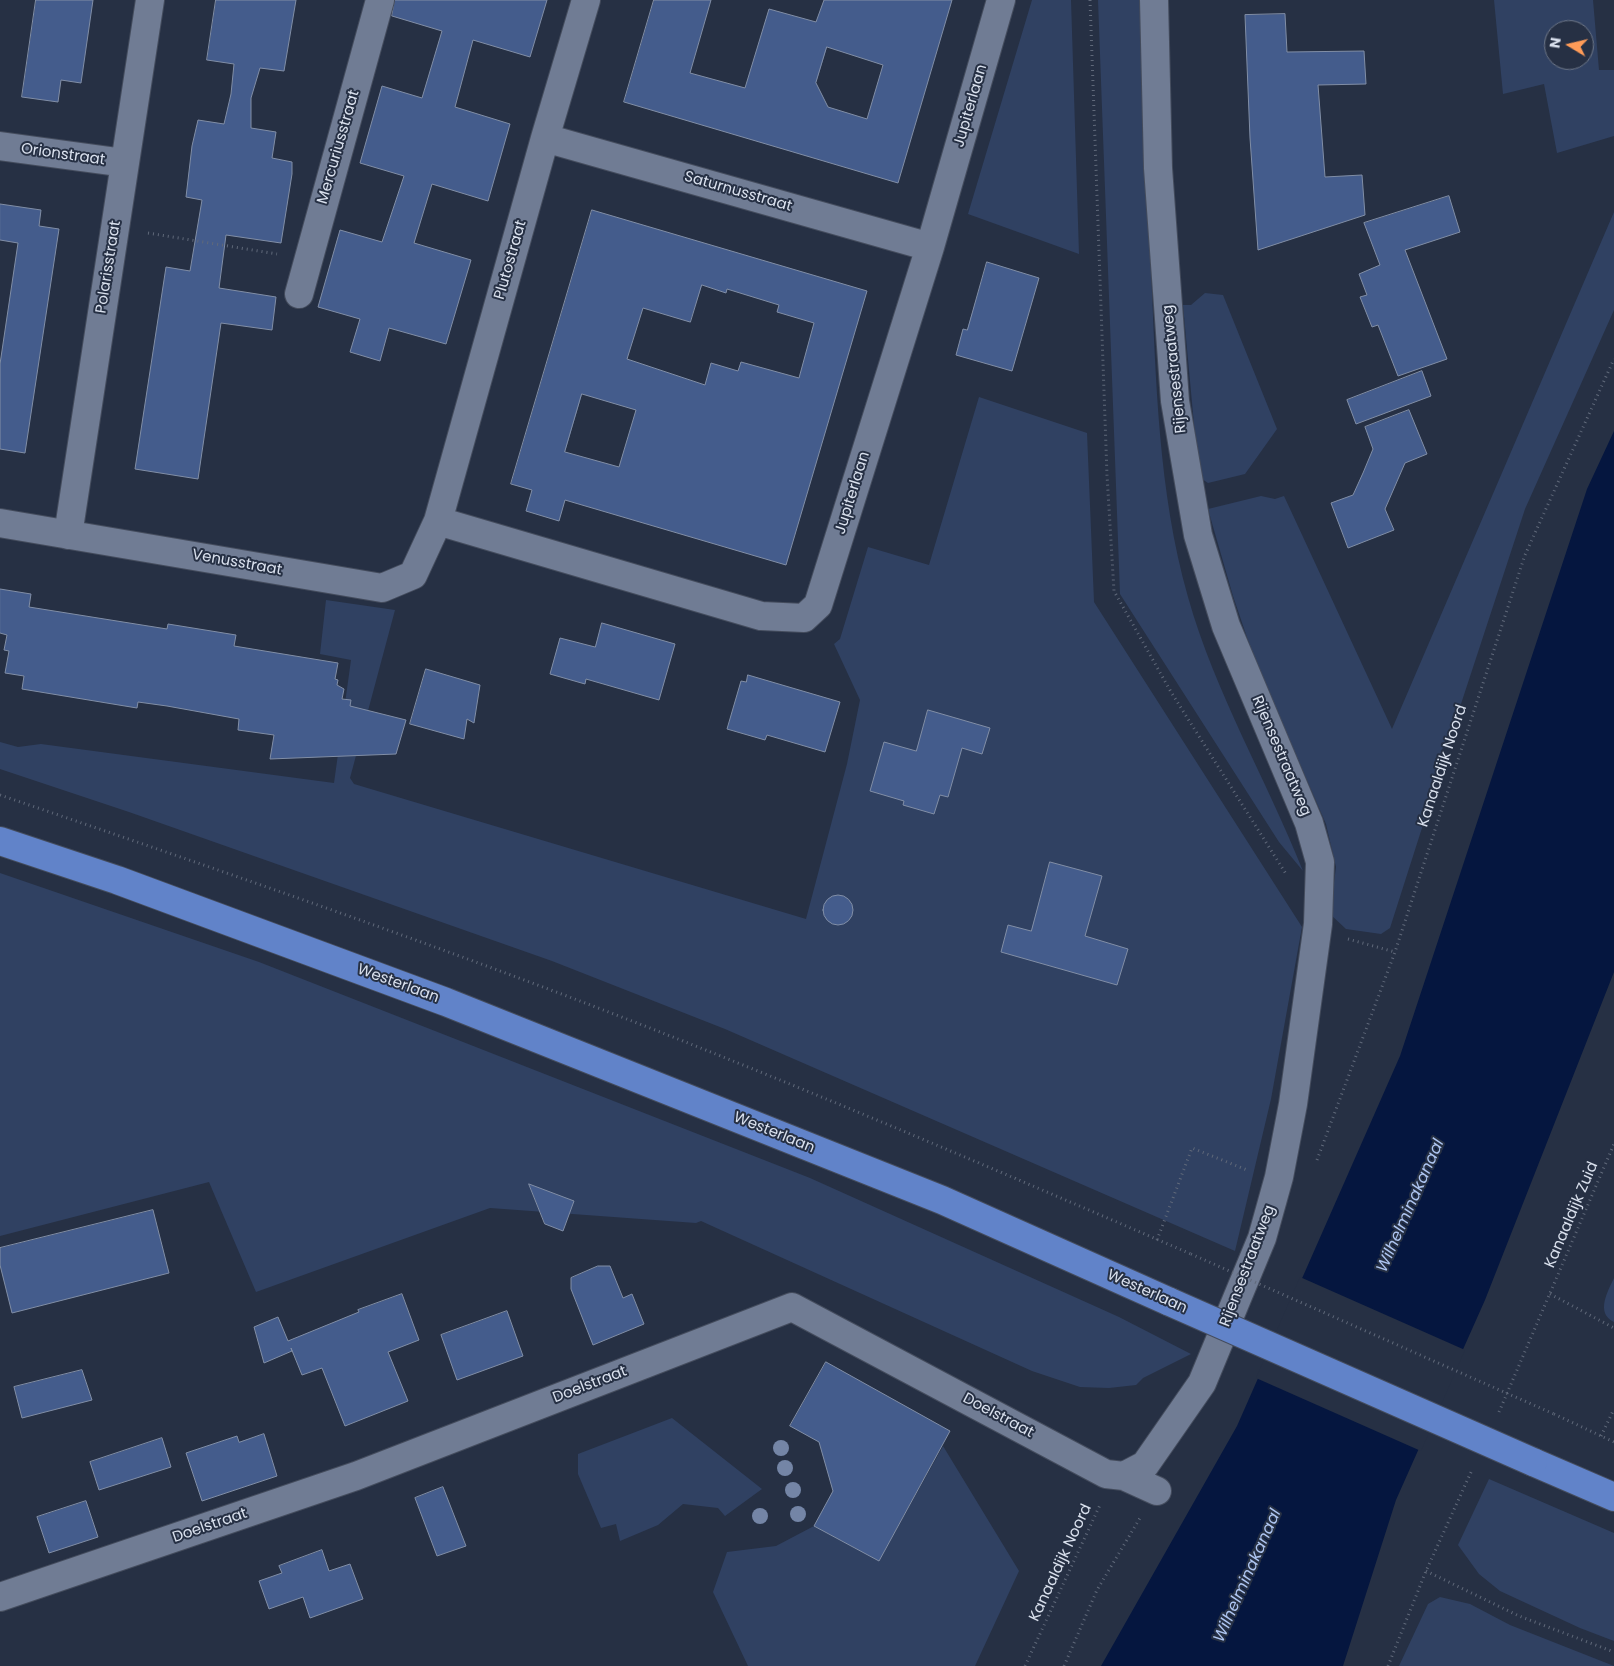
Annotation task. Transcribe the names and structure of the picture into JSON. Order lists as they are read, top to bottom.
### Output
{
  "streets": {
    "main road": ["Westerlaan"],
    "street": [
      "Jupiterlaan",
      "Mercuriusstraat",
      "Orionstraat",
      "Saturnusstraat",
      "Plutostraat",
      "Polarisstraat",
      "Rijensestraatweg",
      "Venusstraat",
      "Doelstraat"
    ],
    "path": ["Kanaaldijk Noord", "Kanaaldijk Zuid"]
  },
  "crossings": [
    ["Jupiterlaan", "Saturnusstraat"],
    ["Jupiterlaan", "Plutostraat"],
    ["Jupiterlaan", "Venusstraat"],
    ["Orionstraat", "Polarisstraat"],
    ["Saturnusstraat", "Plutostraat"],
    ["Plutostraat", "Venusstraat"],
    ["Polarisstraat", "Venusstraat"],
    ["Rijensestraatweg", "Kanaaldijk Noord"],
    ["Rijensestraatweg", "Doelstraat"],
    ["Kanaaldijk Noord", "Doelstraat"]
  ],
  "water": ["Wilhelminakanaal"],
  "north": "left"
}
